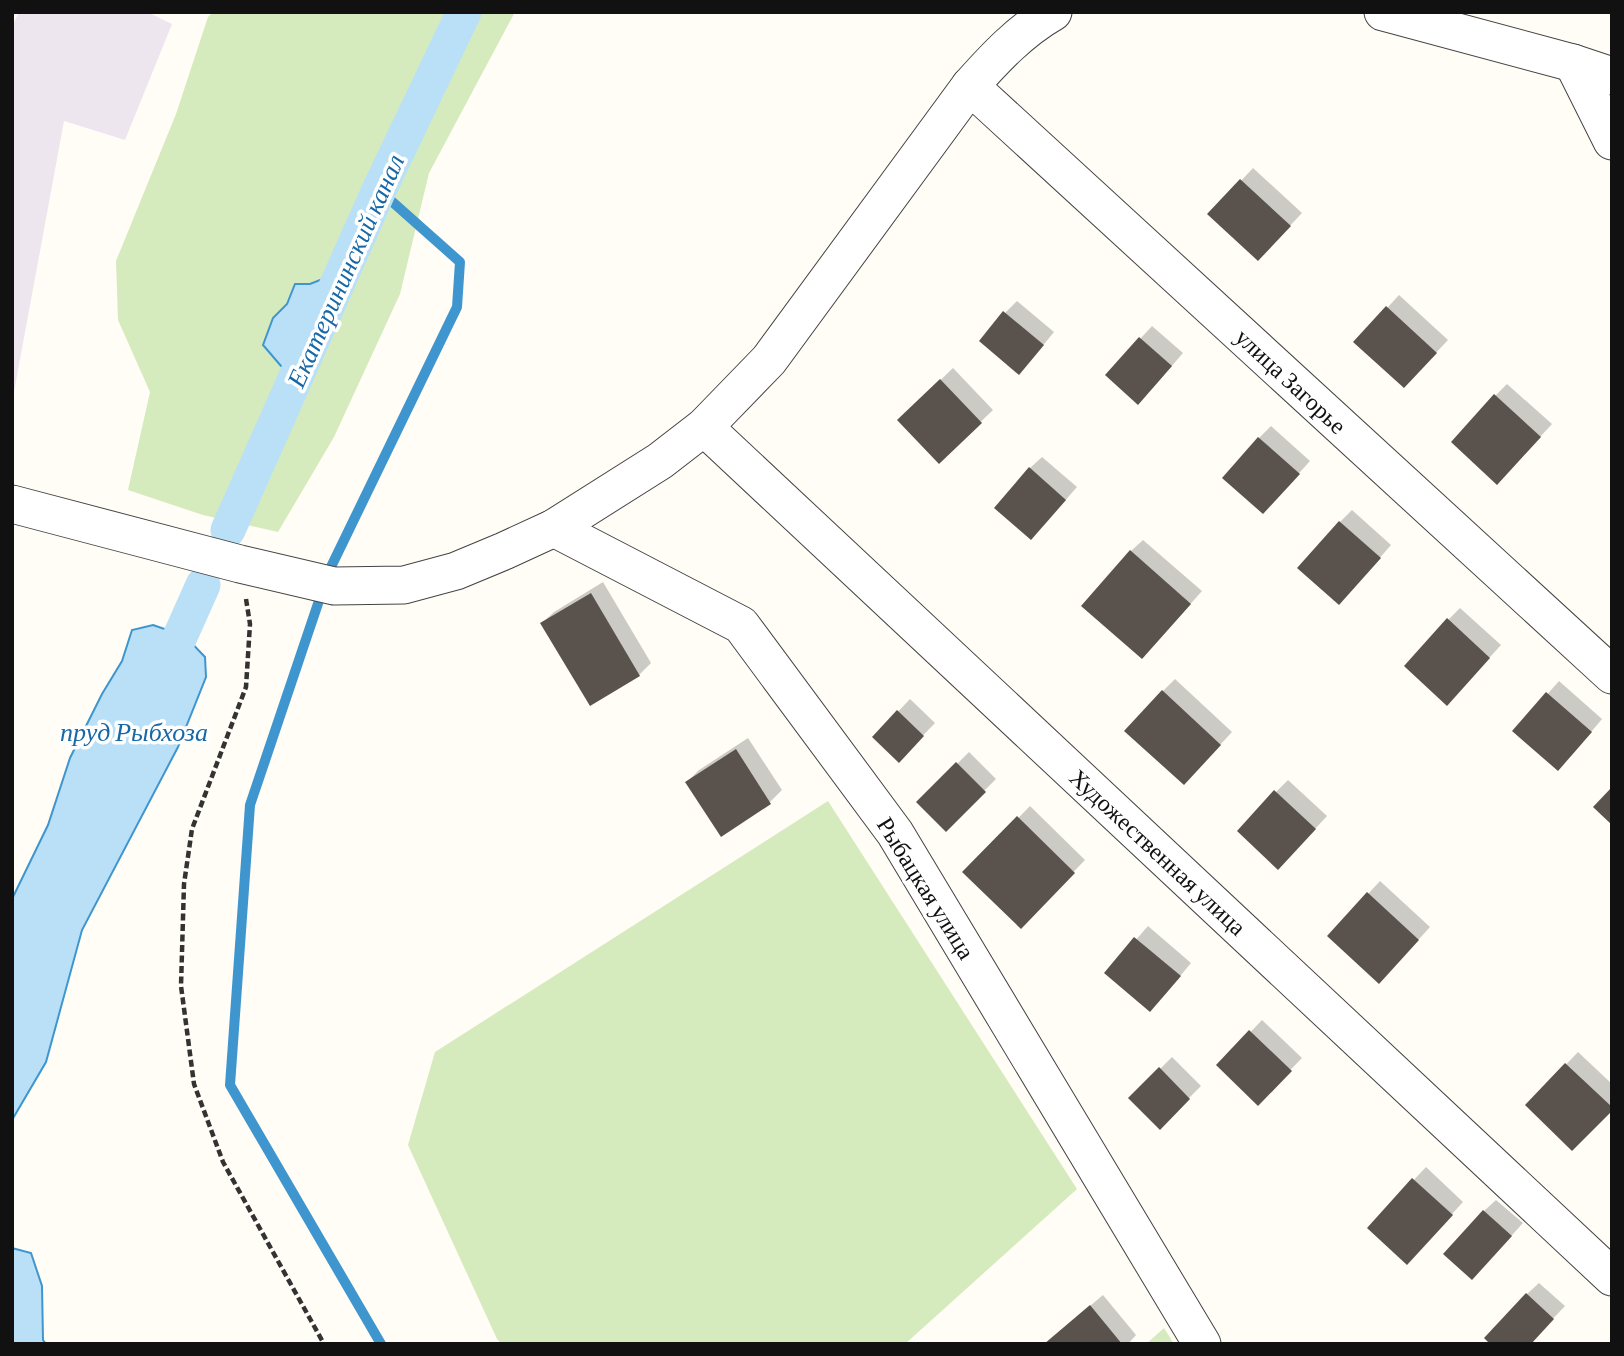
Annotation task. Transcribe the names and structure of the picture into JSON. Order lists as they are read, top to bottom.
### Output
{
  "streets": {
    "street": ["улица Загорье", "Художественная улица", "Рыбацкая улица"]
  },
  "water": ["Екатерининский канал", "пруд Рыбхоза"]
}
